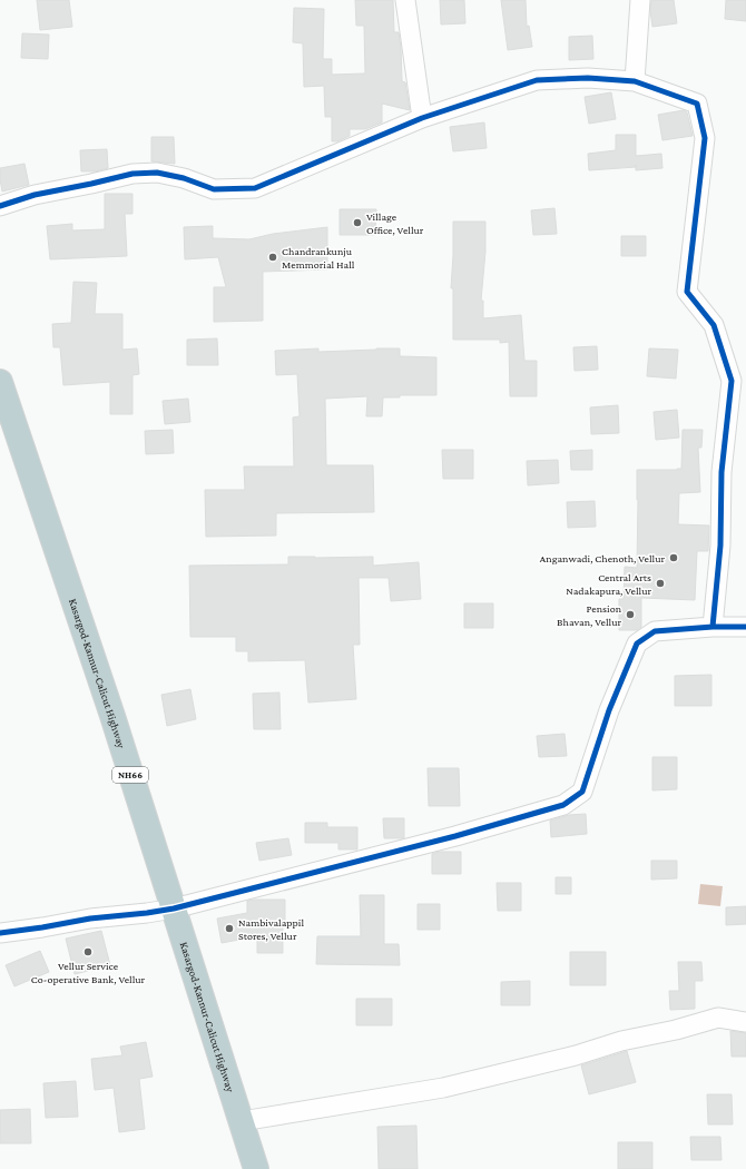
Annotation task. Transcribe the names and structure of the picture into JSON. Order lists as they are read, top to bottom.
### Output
{
  "streets": {
    "highway": ["Kasargod-Kannur-Calicut Highway", "NH66"]
  },
  "places": [
    "Village Office, Vellur",
    "Chandrankunju Memmorial Hall",
    "Anganwadi, Chenoth, Vellur",
    "Central Arts Nadakapura, Vellur",
    "Pension Bhavan, Vellur",
    "Nambivalappil Stores, Vellur",
    "Vellur Service Co-operative Bank, Vellur"
  ]
}
